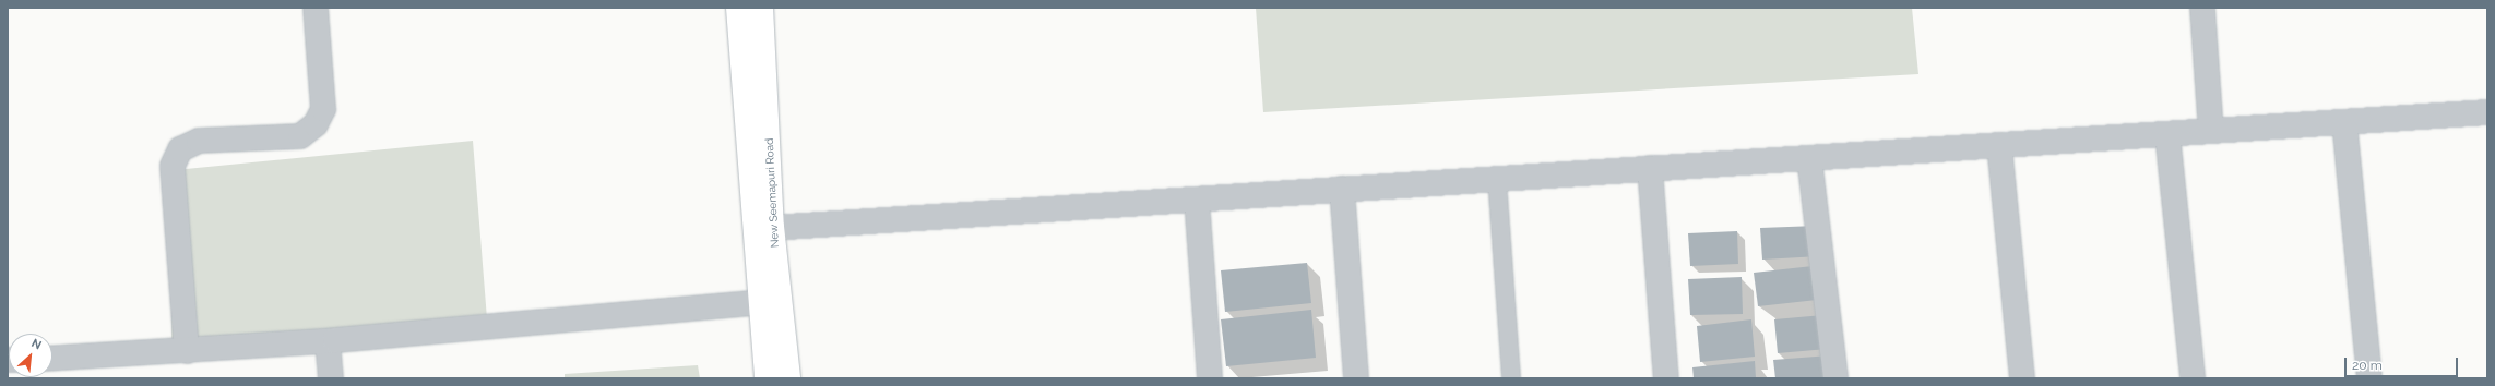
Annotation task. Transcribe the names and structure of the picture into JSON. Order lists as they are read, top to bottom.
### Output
{
  "streets": {
    "main road": ["New Seemapuri Road"]
  },
  "scale_bar": "20 m",
  "north": "top right"
}
